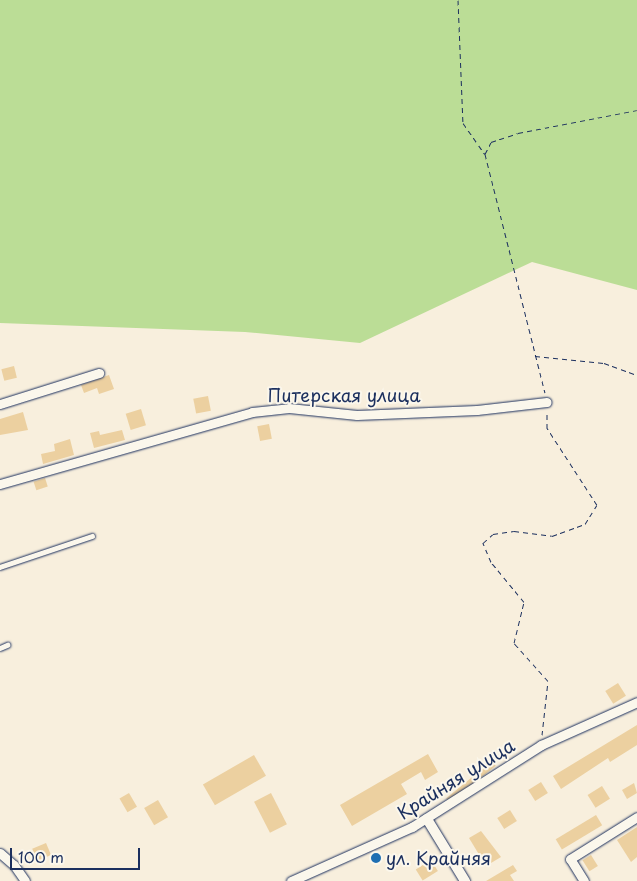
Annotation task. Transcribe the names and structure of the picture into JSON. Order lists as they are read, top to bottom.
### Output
{
  "streets": {
    "street": ["Питерская улица", "Крайняя улица"]
  },
  "places": ["ул. Крайняя"],
  "scale_bar": "100 m"
}
